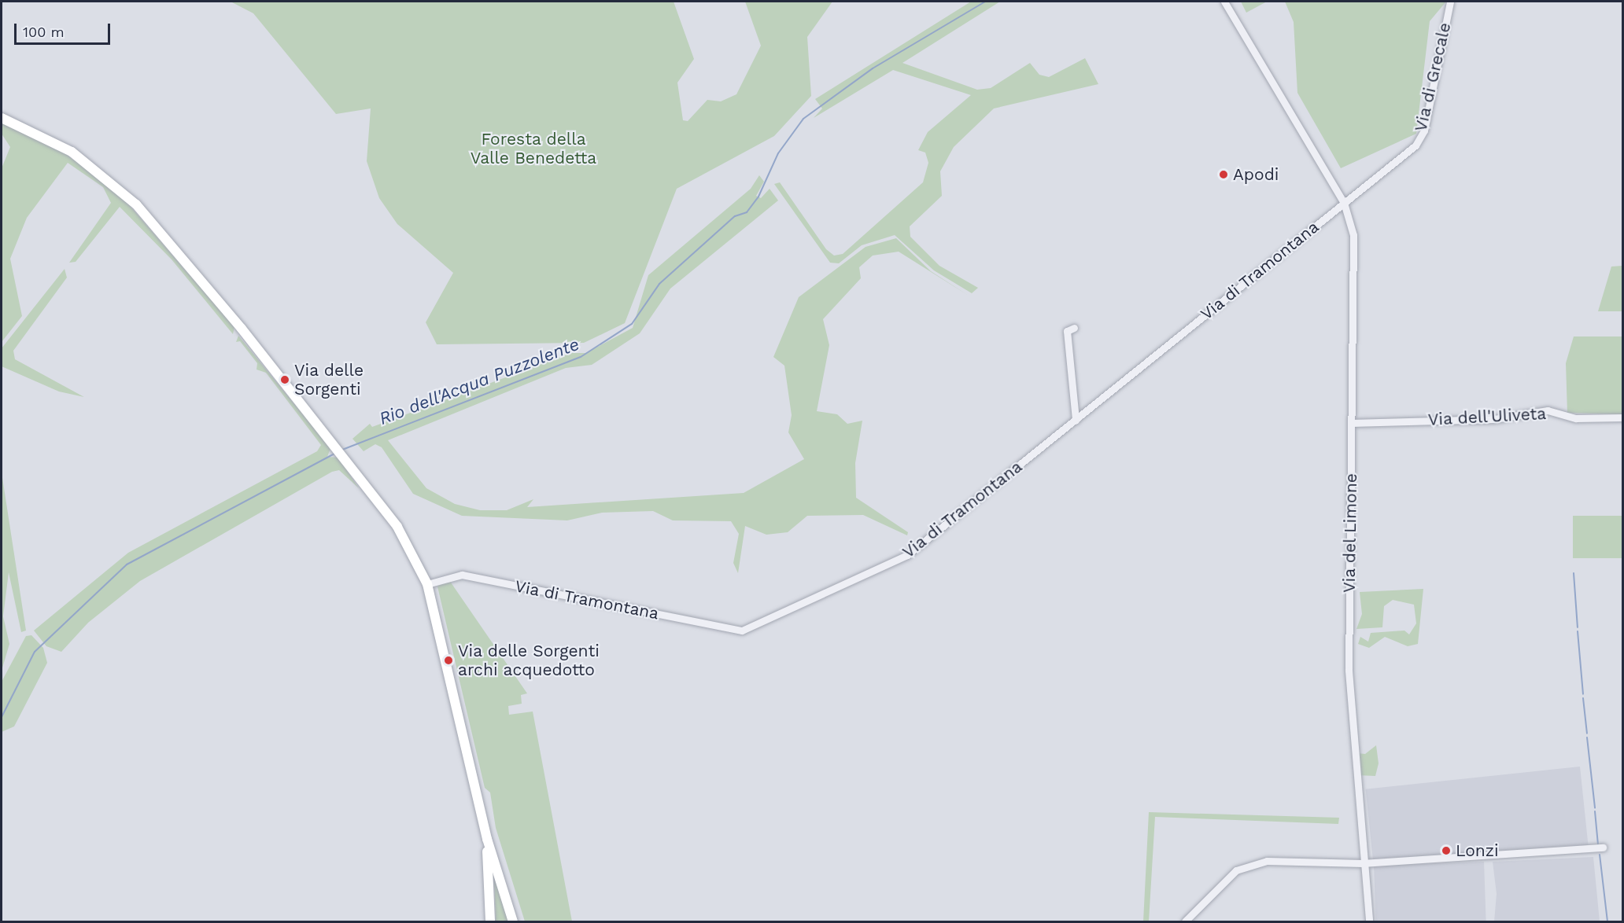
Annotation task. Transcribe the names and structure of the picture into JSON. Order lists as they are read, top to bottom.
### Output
{
  "streets": {
    "street": [
      "Via di Grecale",
      "Via di Tramontana",
      "Via dell'Uliveta",
      "Via del Limone"
    ]
  },
  "crossings": [
    ["Via di Grecale", "Via di Tramontana"],
    ["Via di Grecale", "Via del Limone"],
    ["Via di Tramontana", "Via del Limone"],
    ["Via dell'Uliveta", "Via del Limone"]
  ],
  "water": ["Rio dell'Acqua Puzzolente"],
  "parks": ["Foresta della Valle Benedetta"],
  "places": [
    "Apodi",
    "Via delle Sorgenti",
    "Via delle Sorgenti archi acquedotto",
    "Lonzi"
  ],
  "scale_bar": "100 m"
}
